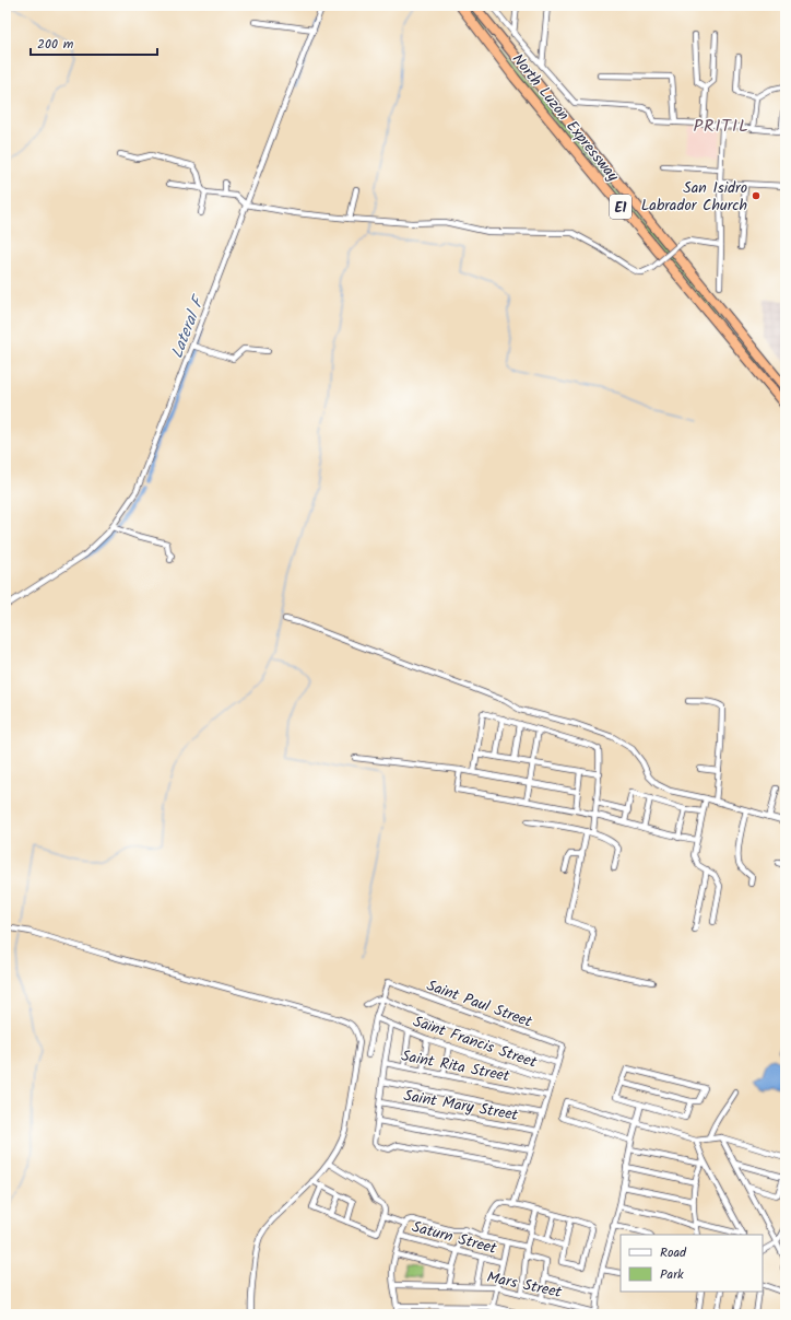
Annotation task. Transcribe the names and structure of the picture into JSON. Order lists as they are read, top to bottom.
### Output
{
  "streets": {
    "highway": ["North Luzon Expressway", "E1"],
    "street": [
      "Saint Paul Street",
      "Saint Francis Street",
      "Saint Rita Street",
      "Saint Mary Street",
      "Saturn Street",
      "Mars Street"
    ]
  },
  "districts": ["PRITIL"],
  "water": ["Lateral F"],
  "places": ["San Isidro Labrador Church"],
  "legend": ["Road", "Park"],
  "scale_bar": "200 m"
}
